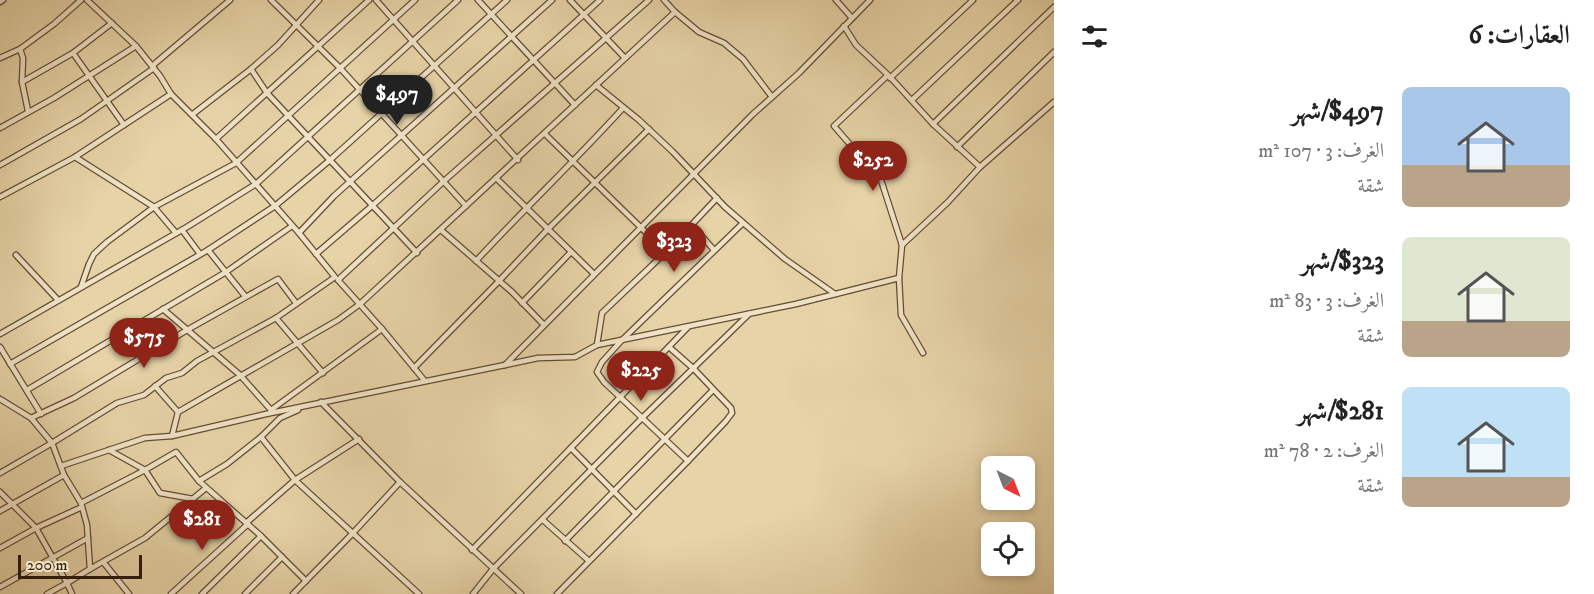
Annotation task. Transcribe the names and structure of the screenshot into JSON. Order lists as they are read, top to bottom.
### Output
{
  "scale_bar": "200 m",
  "north": "bottom right",
  "page": {
    "heading": "العقارات: 6",
    "list": [
      {
        "name": "$497/شهر",
        "note": "الغرف: 3 · 107 m² · شقة"
      },
      {
        "name": "$323/شهر",
        "note": "الغرف: 3 · 83 m² · شقة"
      },
      {
        "name": "$281/شهر",
        "note": "الغرف: 2 · 78 m² · شقة"
      }
    ],
    "price": [
      "$497",
      "$252",
      "$323",
      "$575",
      "$225",
      "$281"
    ],
    "scale": "200 m"
  }
}
